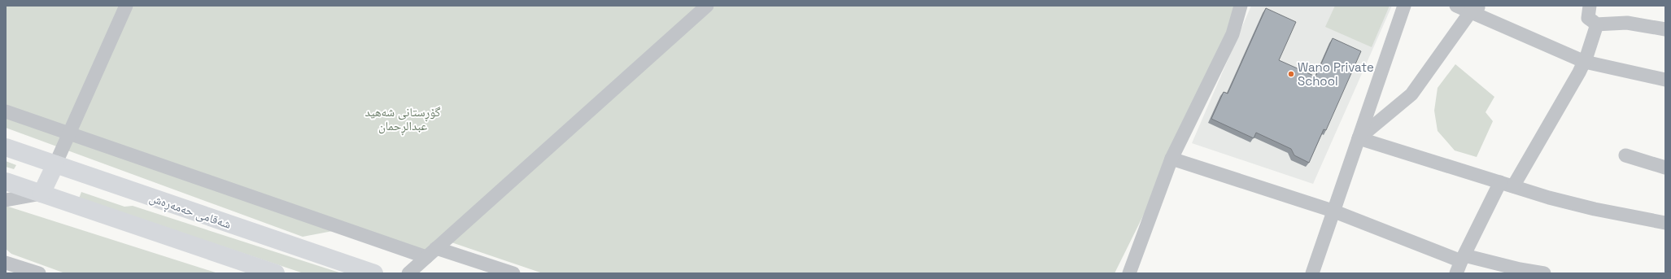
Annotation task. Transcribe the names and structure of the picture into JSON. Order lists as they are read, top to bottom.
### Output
{
  "streets": {
    "highway": ["شەقامی حەمەڕەش"]
  },
  "parks": ["گۆڕستانی شەهید عبدالڕحمان"],
  "places": ["Wano Private School"]
}
